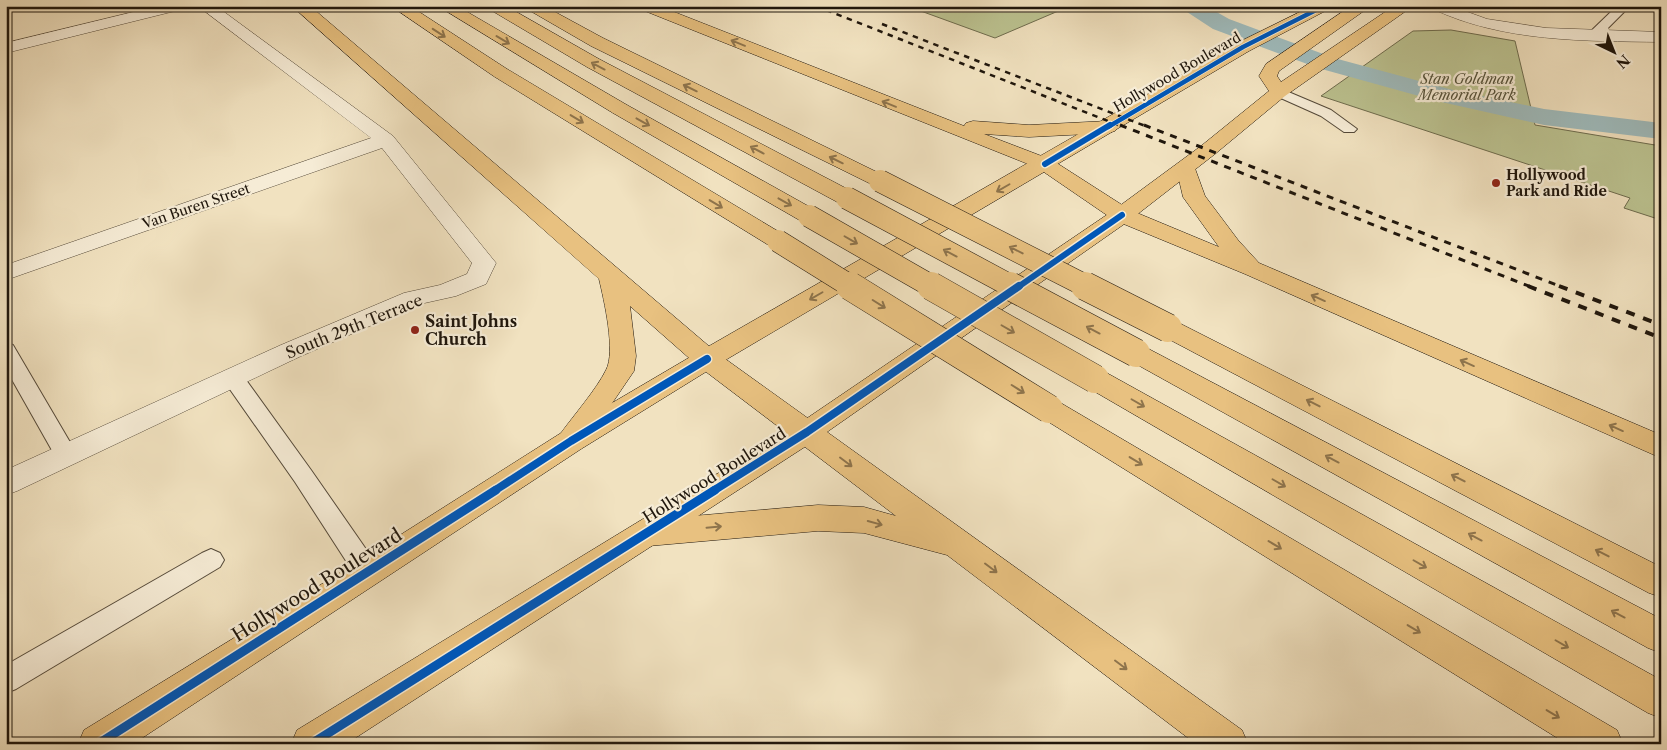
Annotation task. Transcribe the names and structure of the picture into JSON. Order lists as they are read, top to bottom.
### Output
{
  "streets": {
    "main road": ["Hollywood Boulevard"],
    "street": ["Van Buren Street", "South 29th Terrace"]
  },
  "crossings": [
    ["Van Buren Street", "South 29th Terrace"]
  ],
  "parks": ["Stan Goldman Memorial Park"],
  "places": ["Hollywood Park and Ride", "Saint Johns Church"],
  "north": "bottom right"
}
